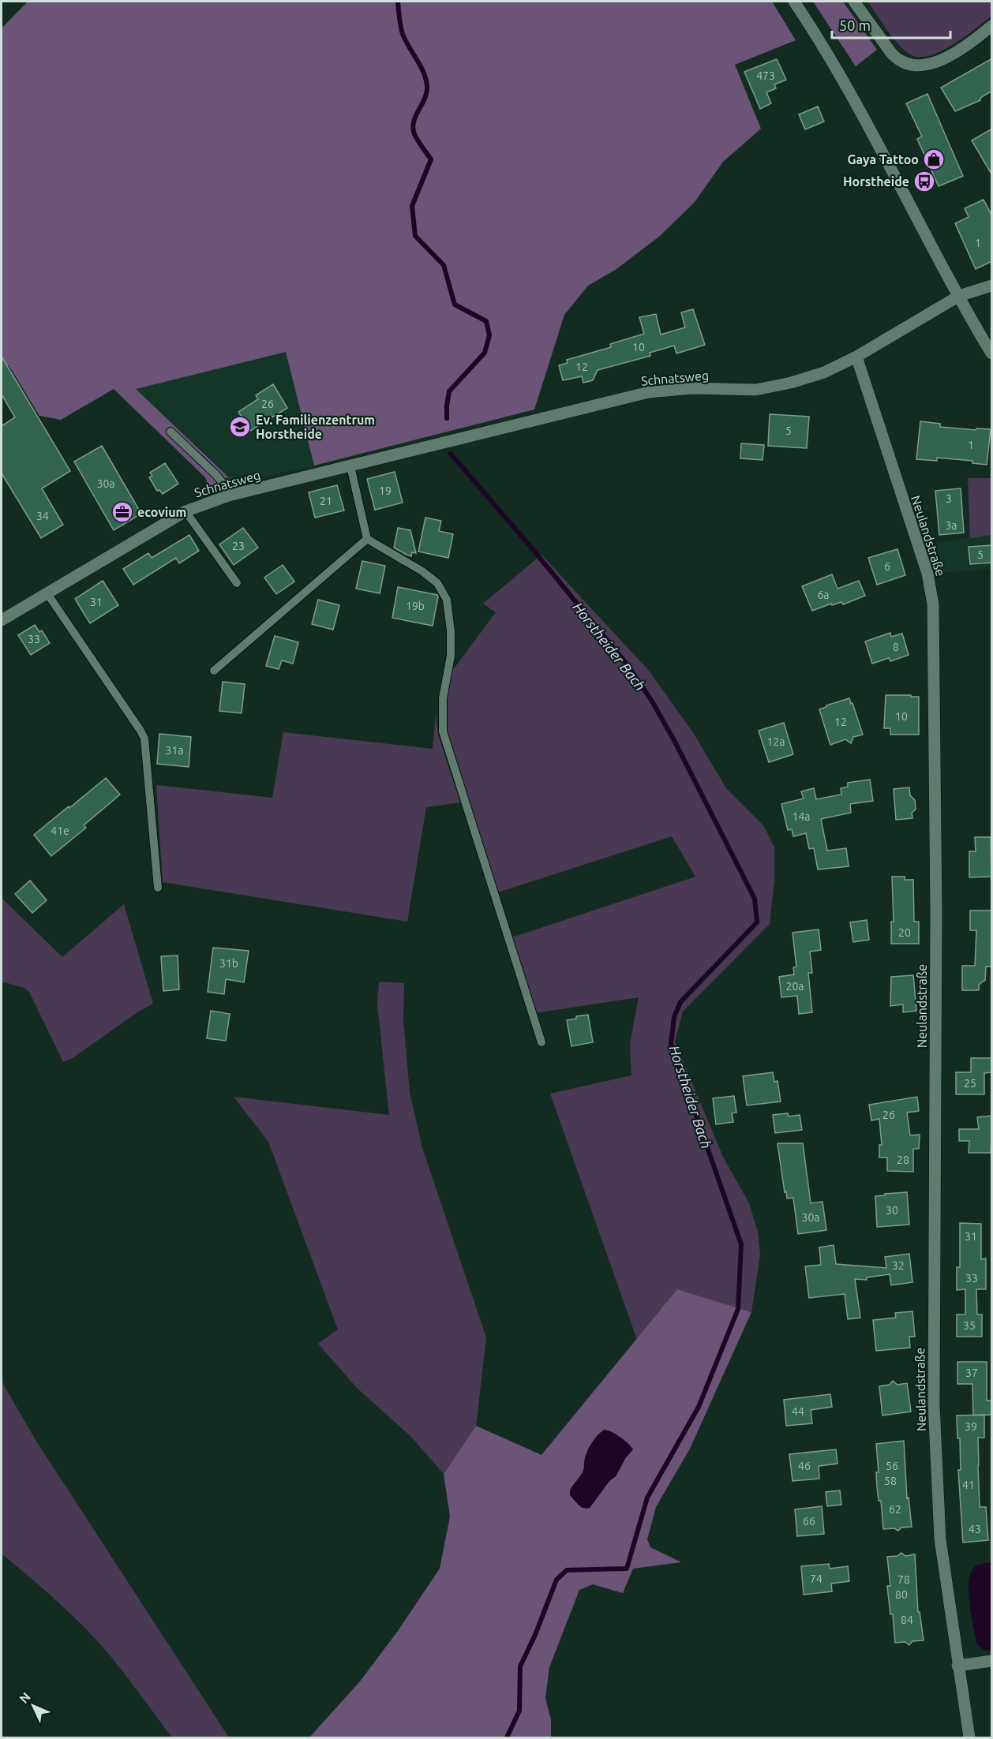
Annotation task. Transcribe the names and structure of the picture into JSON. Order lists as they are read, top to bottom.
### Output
{
  "streets": {
    "street": ["Schnatsweg", "Neulandstraße"]
  },
  "crossings": [
    ["Schnatsweg", "Neulandstraße"]
  ],
  "water": ["Horstheider Bach"],
  "places": {
    "shop": ["Gaya Tattoo"],
    "bus stop": ["Horstheide"],
    "school or university": ["Ev. Familienzentrum Horstheide"],
    "office": ["ecovium"]
  },
  "house_numbers": [
    "473",
    "1",
    "10",
    "12",
    "26",
    "5",
    "1",
    "30a",
    "19",
    "3",
    "21",
    "34",
    "3a",
    "23",
    "5",
    "6",
    "6a",
    "31",
    "19b",
    "33",
    "8",
    "10",
    "12",
    "12a",
    "31a",
    "14a",
    "41e",
    "20",
    "31b",
    "20a",
    "25",
    "26",
    "28",
    "30",
    "30a",
    "31",
    "32",
    "33",
    "35",
    "37",
    "44",
    "39",
    "46",
    "56",
    "58",
    "41",
    "62",
    "66",
    "43",
    "74",
    "78",
    "80",
    "84"
  ],
  "scale_bar": "50 m",
  "north": "top left"
}
